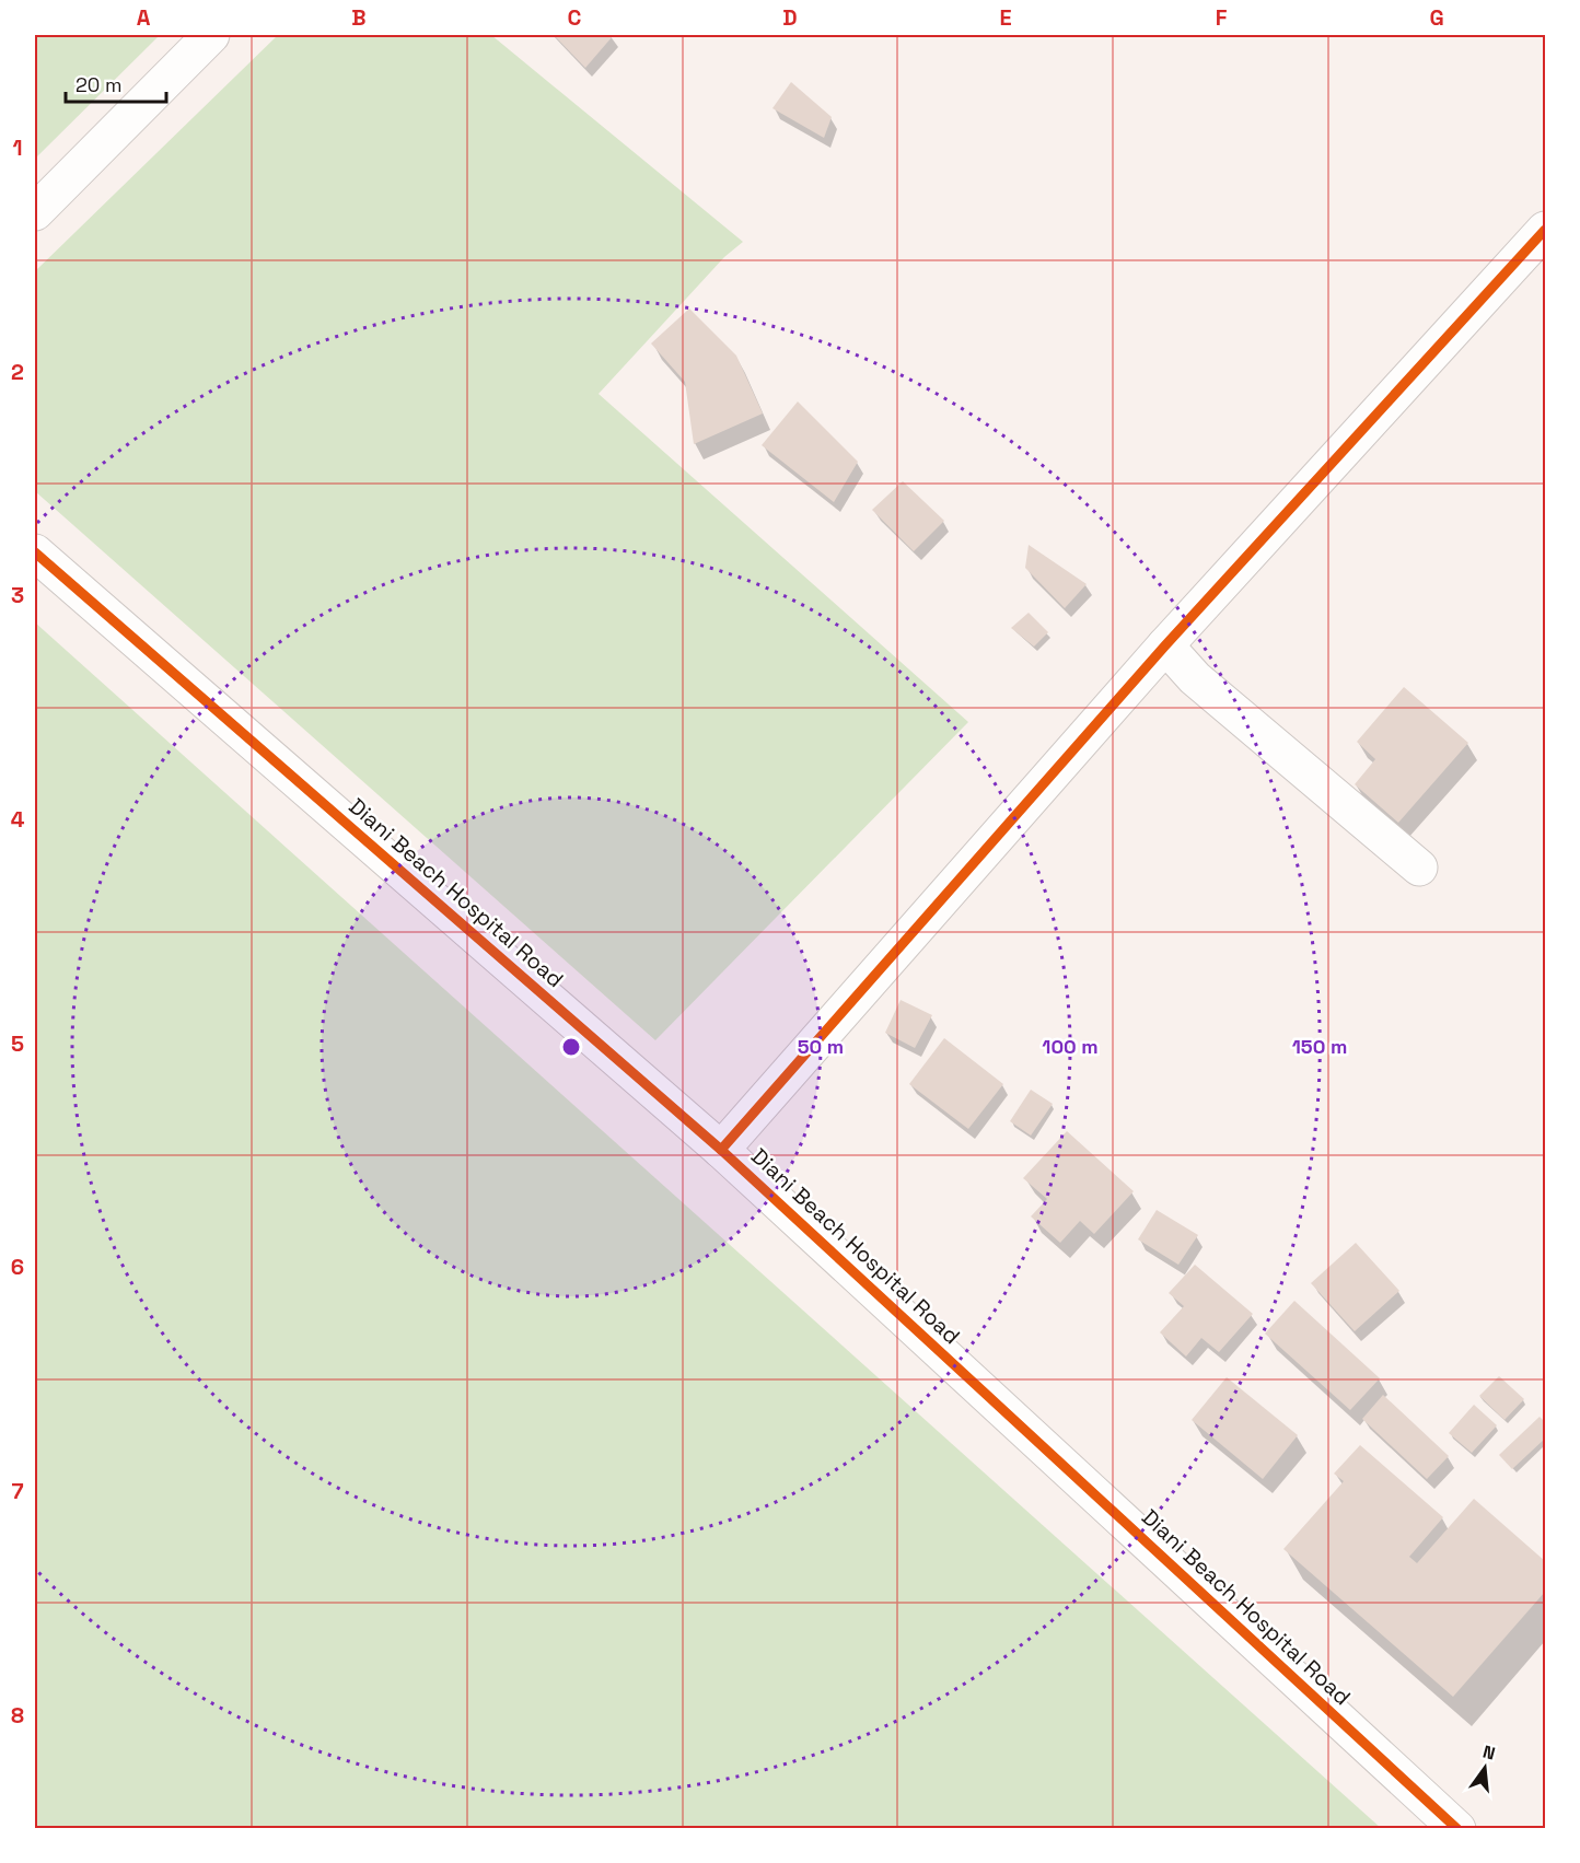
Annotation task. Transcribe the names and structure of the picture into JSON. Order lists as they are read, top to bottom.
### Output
{
  "streets": {
    "street": ["Diani Beach Hospital Road"]
  },
  "scale_bar": "20 m",
  "north": "top",
  "grid": {
    "columns": [
      "A",
      "B",
      "C",
      "D",
      "E",
      "F",
      "G"
    ],
    "rows": [
      "1",
      "2",
      "3",
      "4",
      "5",
      "6",
      "7",
      "8"
    ]
  },
  "rings": ["50 m", "100 m", "150 m"]
}
